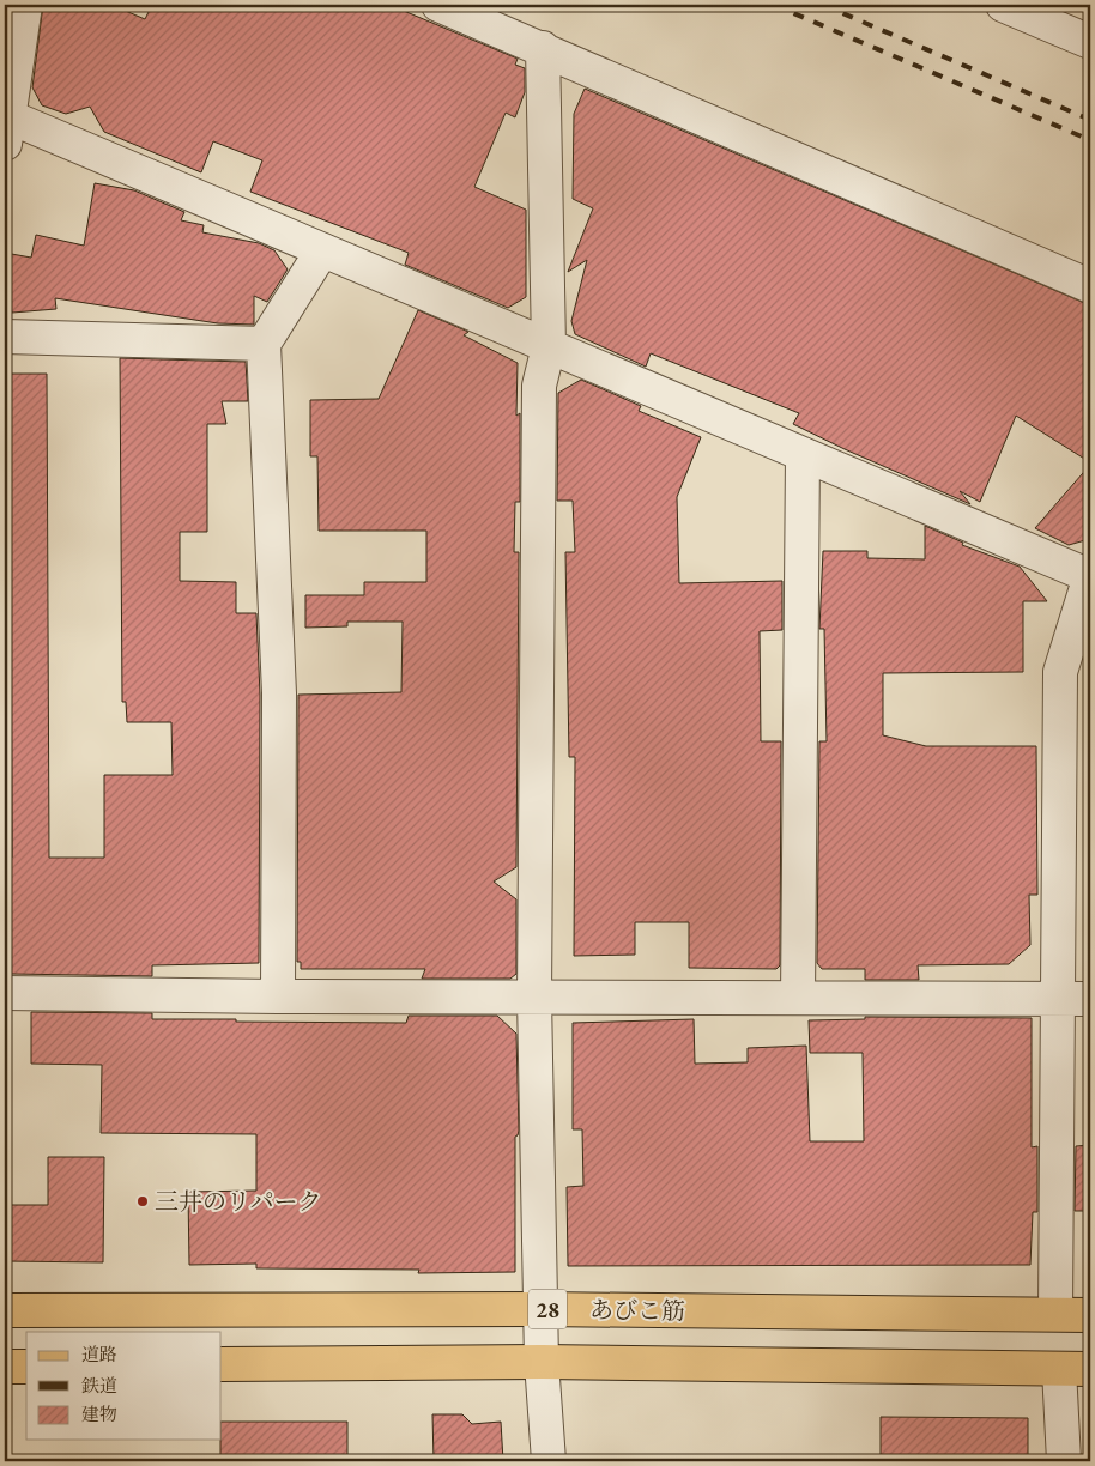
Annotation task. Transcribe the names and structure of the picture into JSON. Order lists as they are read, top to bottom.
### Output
{
  "streets": {
    "main road": ["28", "あびこ筋"]
  },
  "places": ["三井のリパーク"],
  "legend": ["道路", "鉄道", "建物"]
}
